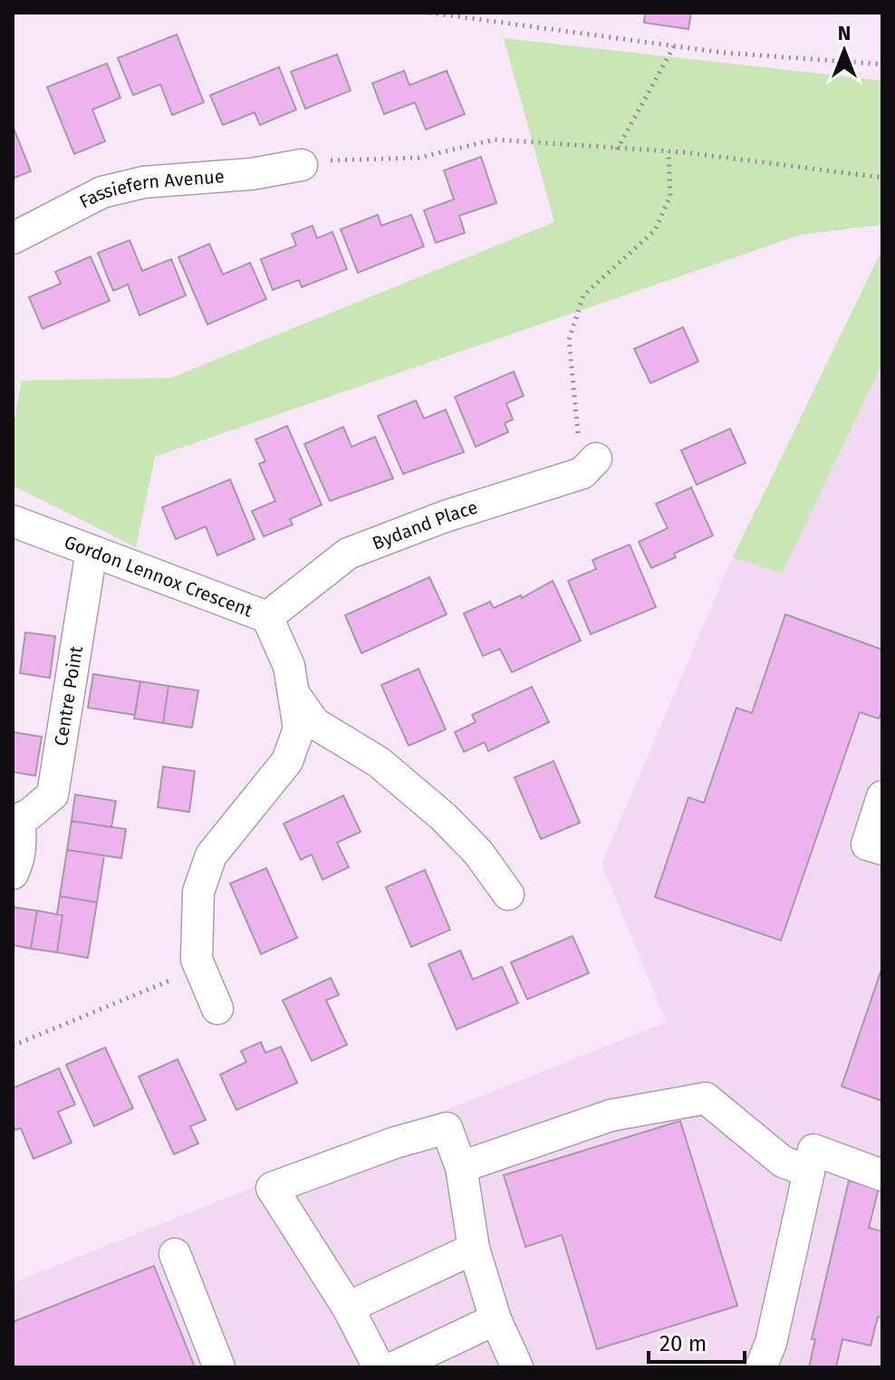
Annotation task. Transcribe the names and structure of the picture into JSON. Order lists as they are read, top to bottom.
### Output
{
  "streets": {
    "street": [
      "Fassiefern Avenue",
      "Bydand Place",
      "Gordon Lennox Crescent",
      "Centre Point"
    ]
  },
  "crossings": [
    ["Bydand Place", "Gordon Lennox Crescent"],
    ["Gordon Lennox Crescent", "Centre Point"]
  ],
  "scale_bar": "20 m",
  "north": "top"
}
